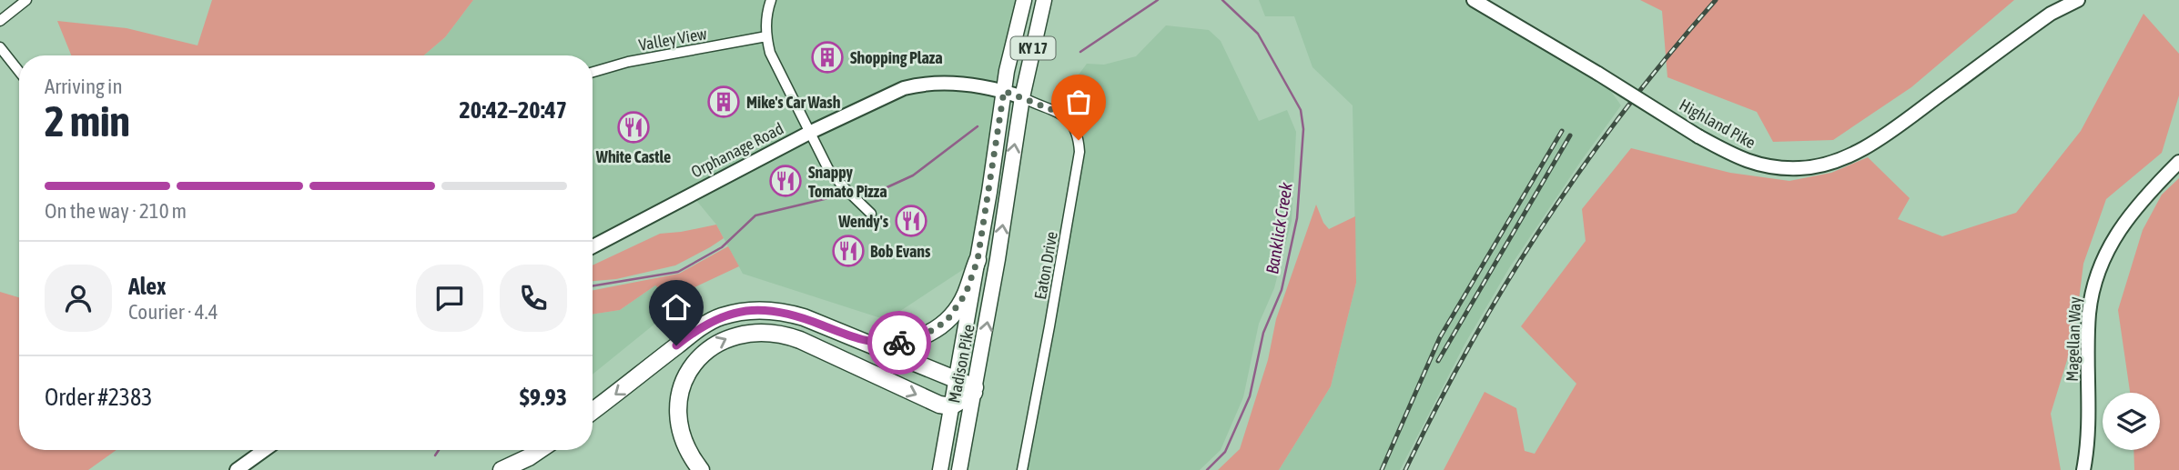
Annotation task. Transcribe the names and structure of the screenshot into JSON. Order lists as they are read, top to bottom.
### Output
{
  "streets": {
    "main road": ["KY 17", "Madison Pike"],
    "street": [
      "Valley View",
      "Highland Pike",
      "Orphanage Road",
      "Eaton Drive",
      "Magellan Way"
    ]
  },
  "crossings": [
    ["Orphanage Road", "Eaton Drive"],
    ["Orphanage Road", "Madison Pike"],
    ["Eaton Drive", "Madison Pike"]
  ],
  "water": ["Banklick Creek"],
  "places": {
    "building": ["Shopping Plaza", "Mike's Car Wash"],
    "restaurant": [
      "White Castle",
      "Snappy Tomato Pizza",
      "Wendy's",
      "Bob Evans"
    ]
  },
  "page": {
    "heading": ["2 min", "Arriving in", "20:42–20:47"],
    "panel": [
      "Alex",
      "Courier · 4.4",
      "Order #2383",
      "$9.93"
    ],
    "bar": "On the way · 210 m"
  }
}
